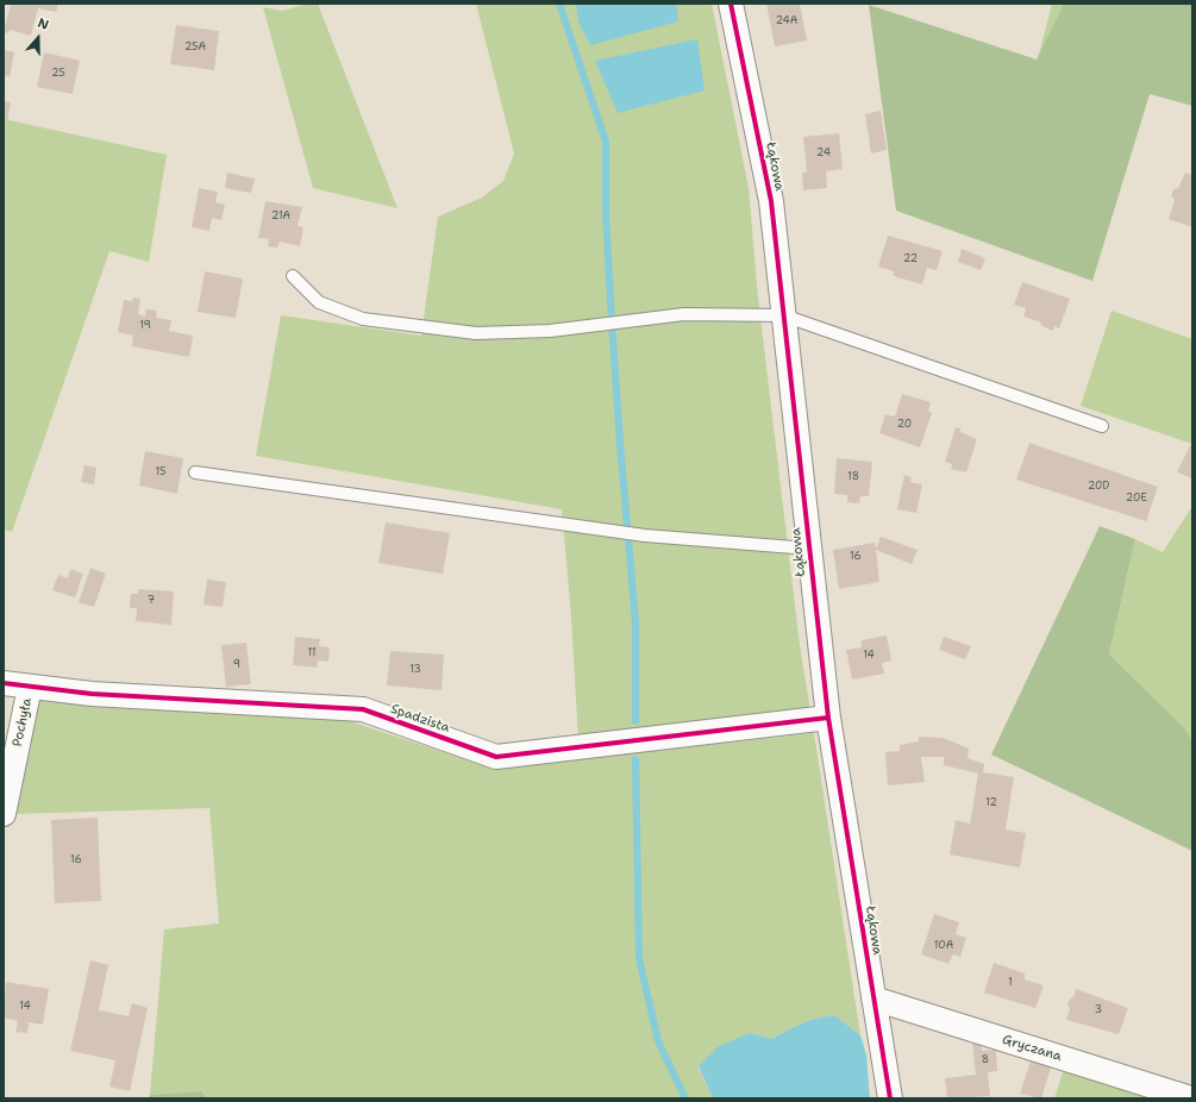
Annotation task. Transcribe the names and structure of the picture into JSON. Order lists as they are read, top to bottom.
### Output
{
  "streets": {
    "street": [
      "Łąkowa",
      "Spadzista",
      "Pochyła",
      "Gryczana"
    ]
  },
  "crossings": [
    ["Łąkowa", "Spadzista"],
    ["Łąkowa", "Gryczana"],
    ["Spadzista", "Pochyła"]
  ],
  "house_numbers": [
    "24A",
    "25A",
    "25",
    "24",
    "21A",
    "22",
    "19",
    "20",
    "15",
    "18",
    "20D",
    "20E",
    "16",
    "7",
    "11",
    "14",
    "9",
    "13",
    "12",
    "16",
    "10A",
    "1",
    "14",
    "3",
    "8"
  ],
  "north": "top"
}
